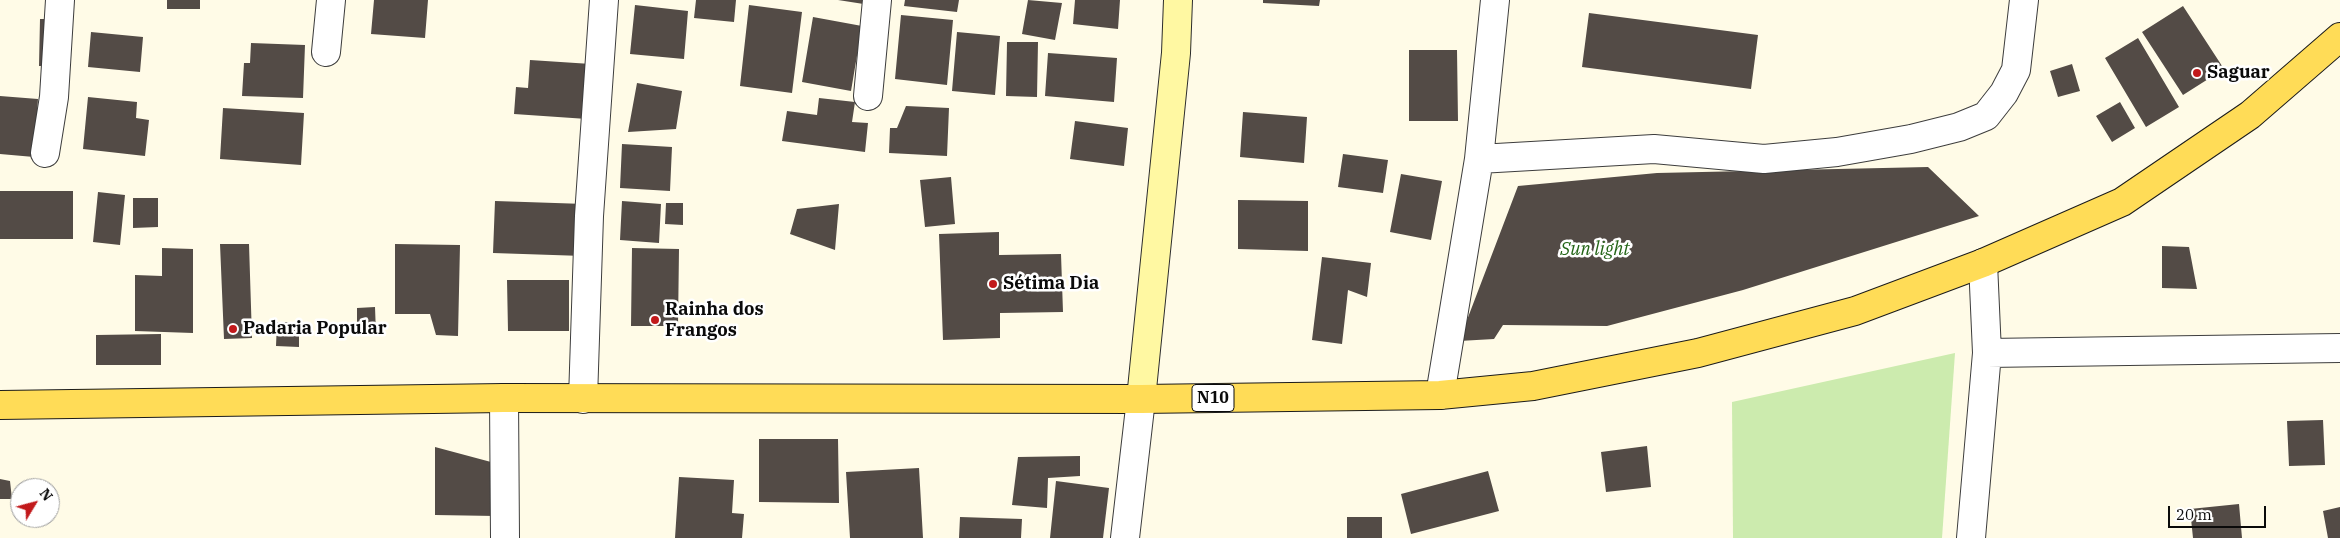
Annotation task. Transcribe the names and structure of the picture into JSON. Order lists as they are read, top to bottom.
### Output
{
  "streets": {
    "main road": ["N10"]
  },
  "parks": ["Sun light"],
  "places": [
    "Saguar",
    "Sétima Dia",
    "Rainha dos Frangos",
    "Padaria Popular"
  ],
  "scale_bar": "20 m",
  "north": "top right"
}
